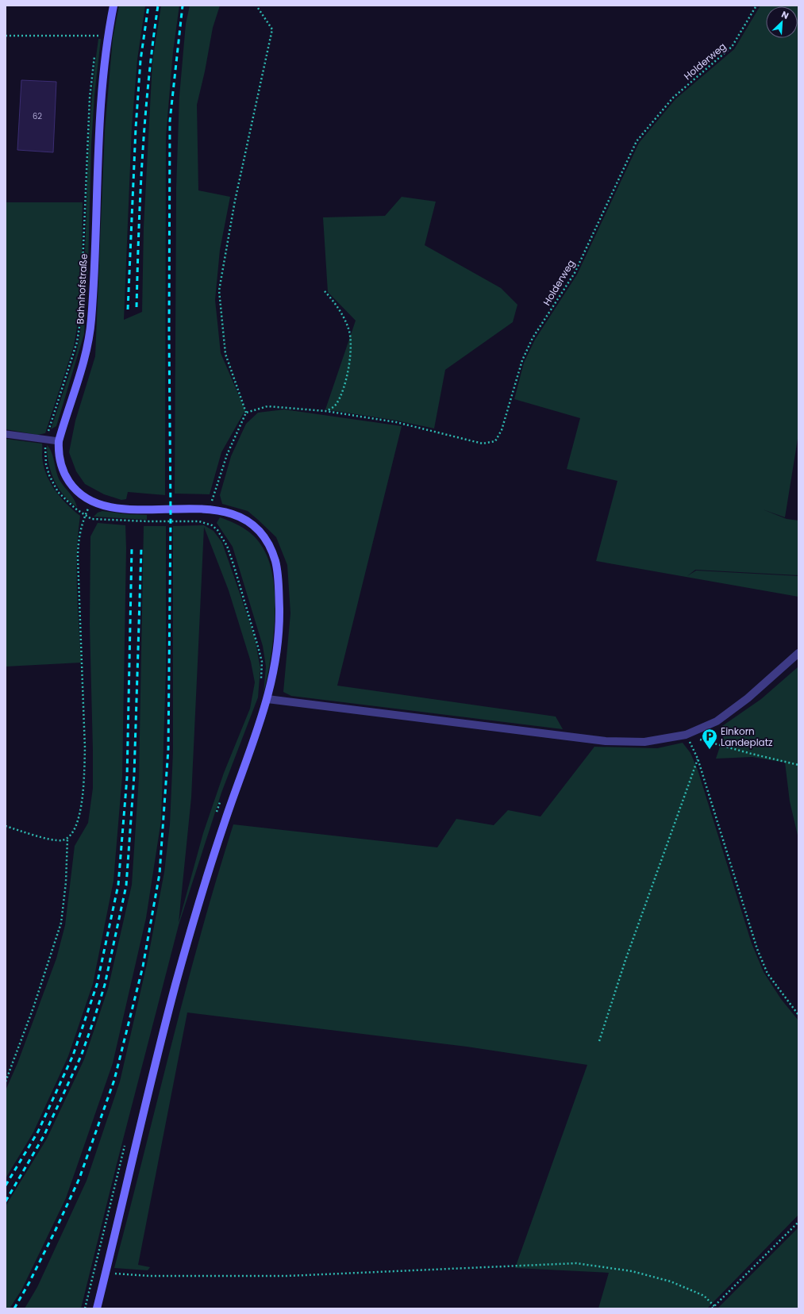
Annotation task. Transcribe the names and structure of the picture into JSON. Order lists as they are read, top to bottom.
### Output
{
  "streets": {
    "main road": ["Bahnhofstraße"],
    "path": ["Holderweg"]
  },
  "places": {
    "parking": ["Einkorn Landeplatz"]
  },
  "house_numbers": ["62"],
  "north": "top right"
}
